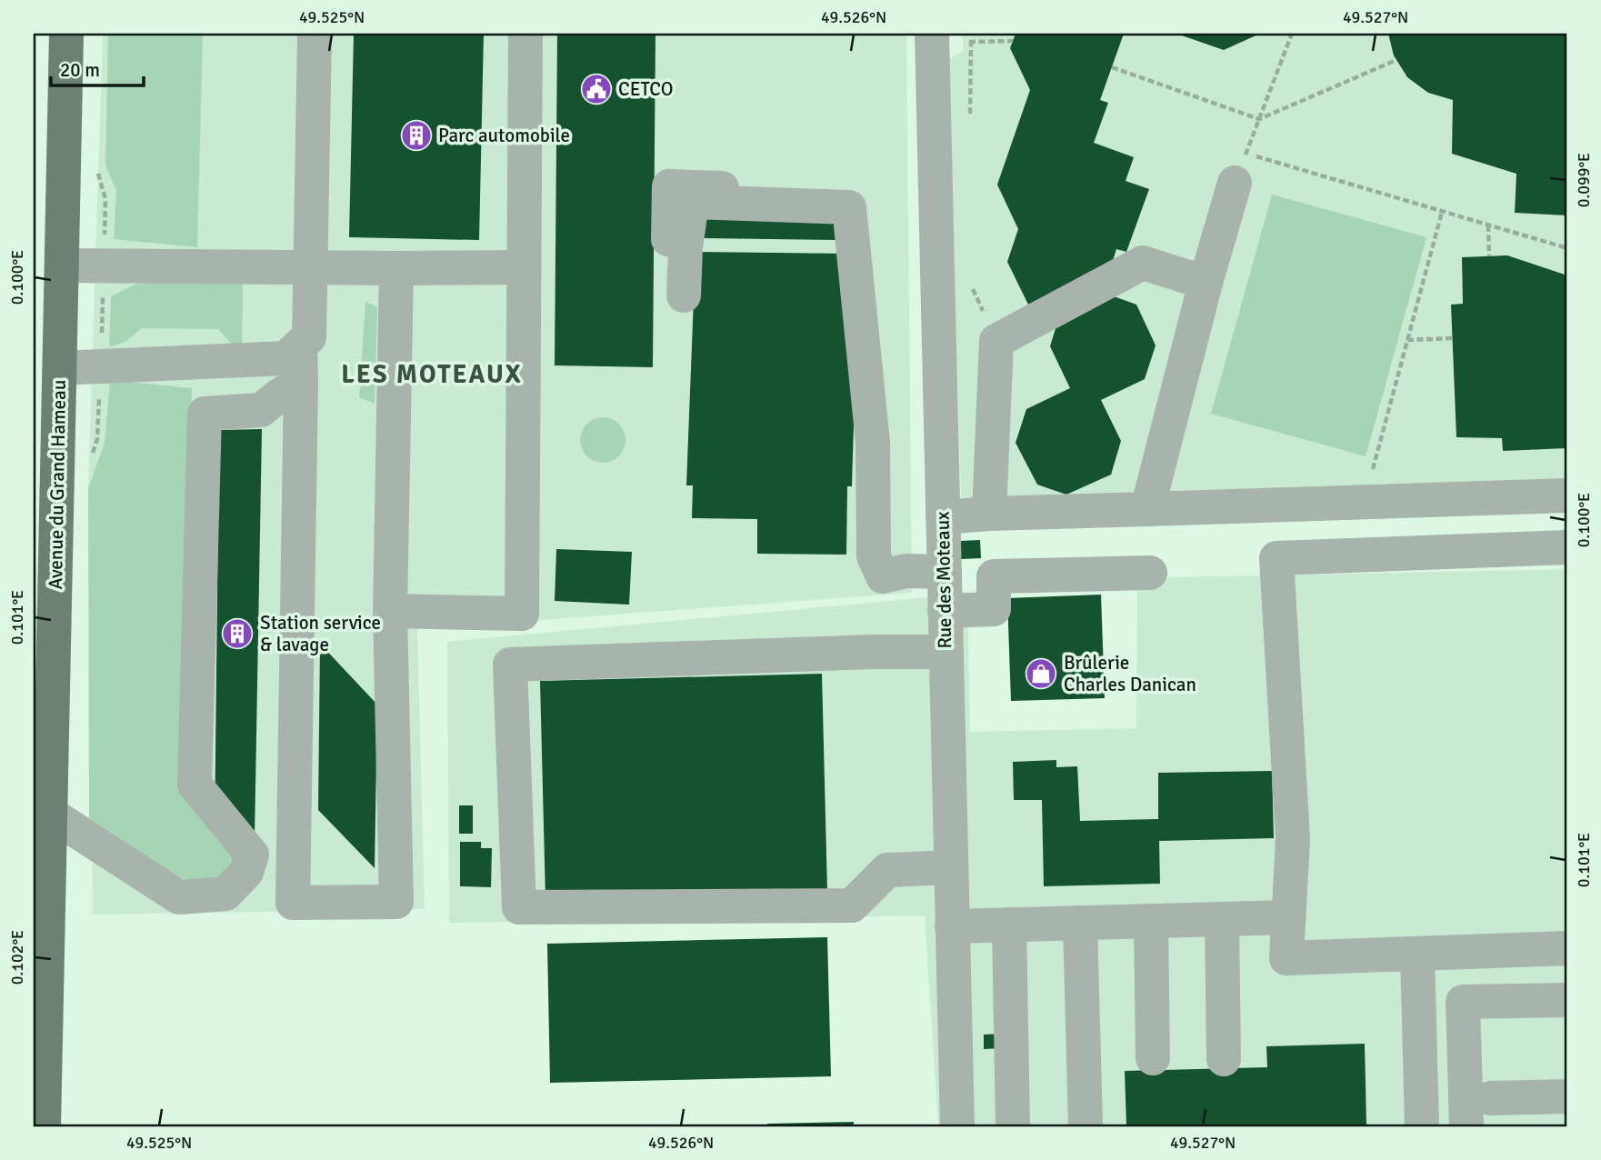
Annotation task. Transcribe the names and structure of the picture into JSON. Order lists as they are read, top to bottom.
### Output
{
  "streets": {
    "main road": ["Avenue du Grand Hameau"],
    "street": ["Rue des Moteaux"]
  },
  "districts": ["LES MOTEAUX"],
  "places": {
    "public building": ["CETCO"],
    "building": ["Parc automobile", "Station service & lavage"],
    "shop": ["Brûlerie Charles Danican"]
  },
  "scale_bar": "20 m",
  "coordinates": [
    "49.525°N",
    "49.526°N",
    "49.527°N",
    "0.099°E",
    "0.100°E",
    "0.101°E",
    "0.102°E"
  ]
}
